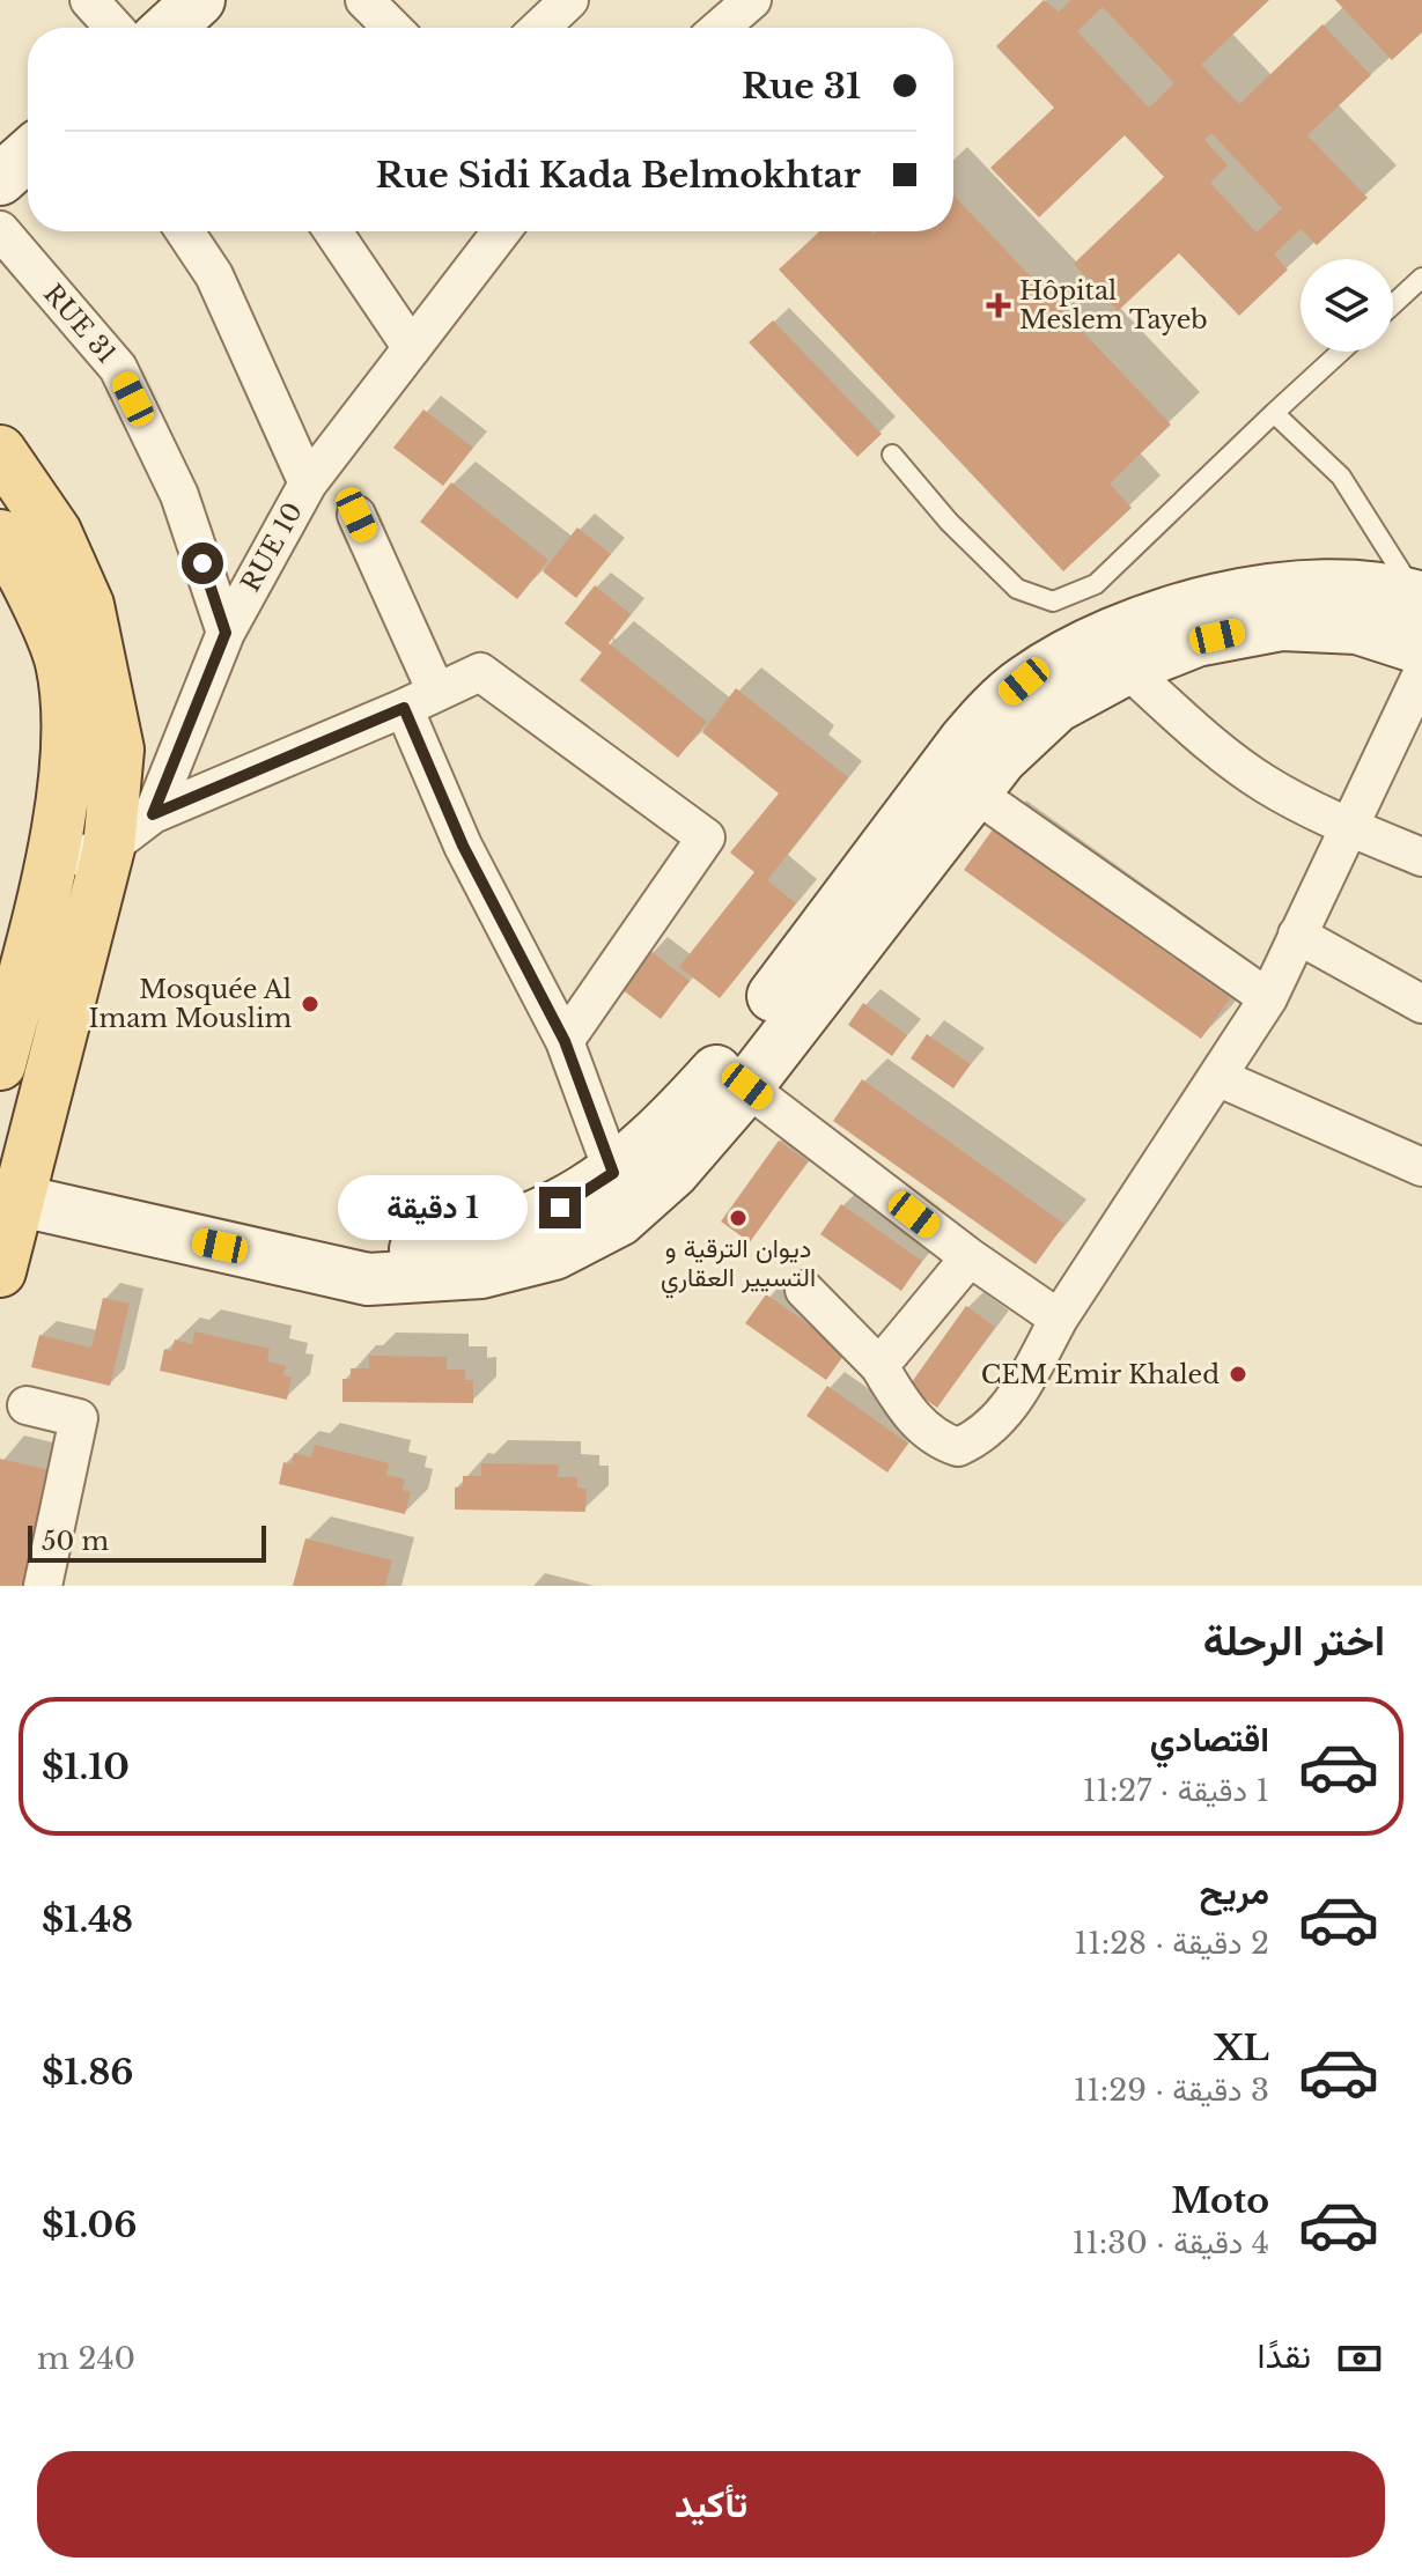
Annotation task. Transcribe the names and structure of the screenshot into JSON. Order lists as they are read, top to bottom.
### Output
{
  "streets": {
    "street": ["RUE 31", "RUE 10"]
  },
  "crossings": [
    ["RUE 31", "RUE 10"]
  ],
  "places": {
    "health": ["Hôpital Meslem Tayeb"],
    "other": ["Mosquée Al Imam Mouslim", "ديوان الترقية و التسيير العقاري", "CEM Emir Khaled"]
  },
  "scale_bar": "50 m",
  "page": {
    "banner": ["Rue 31", "Rue Sidi Kada Belmokhtar"],
    "bubble": "1 دقيقة",
    "scale": "50 m",
    "heading": "اختر الرحلة",
    "list": [
      {
        "name": "اقتصادي",
        "note": "1 دقيقة · 11:27",
        "value": "$1.10"
      },
      {
        "name": "مريح",
        "note": "2 دقيقة · 11:28",
        "value": "$1.48"
      },
      {
        "name": "XL",
        "note": "3 دقيقة · 11:29",
        "value": "$1.86"
      },
      {
        "name": "Moto",
        "note": "4 دقيقة · 11:30",
        "value": "$1.06"
      }
    ],
    "pay": ["نقدًا", "240 m"],
    "buttons": "تأكيد"
  }
}
